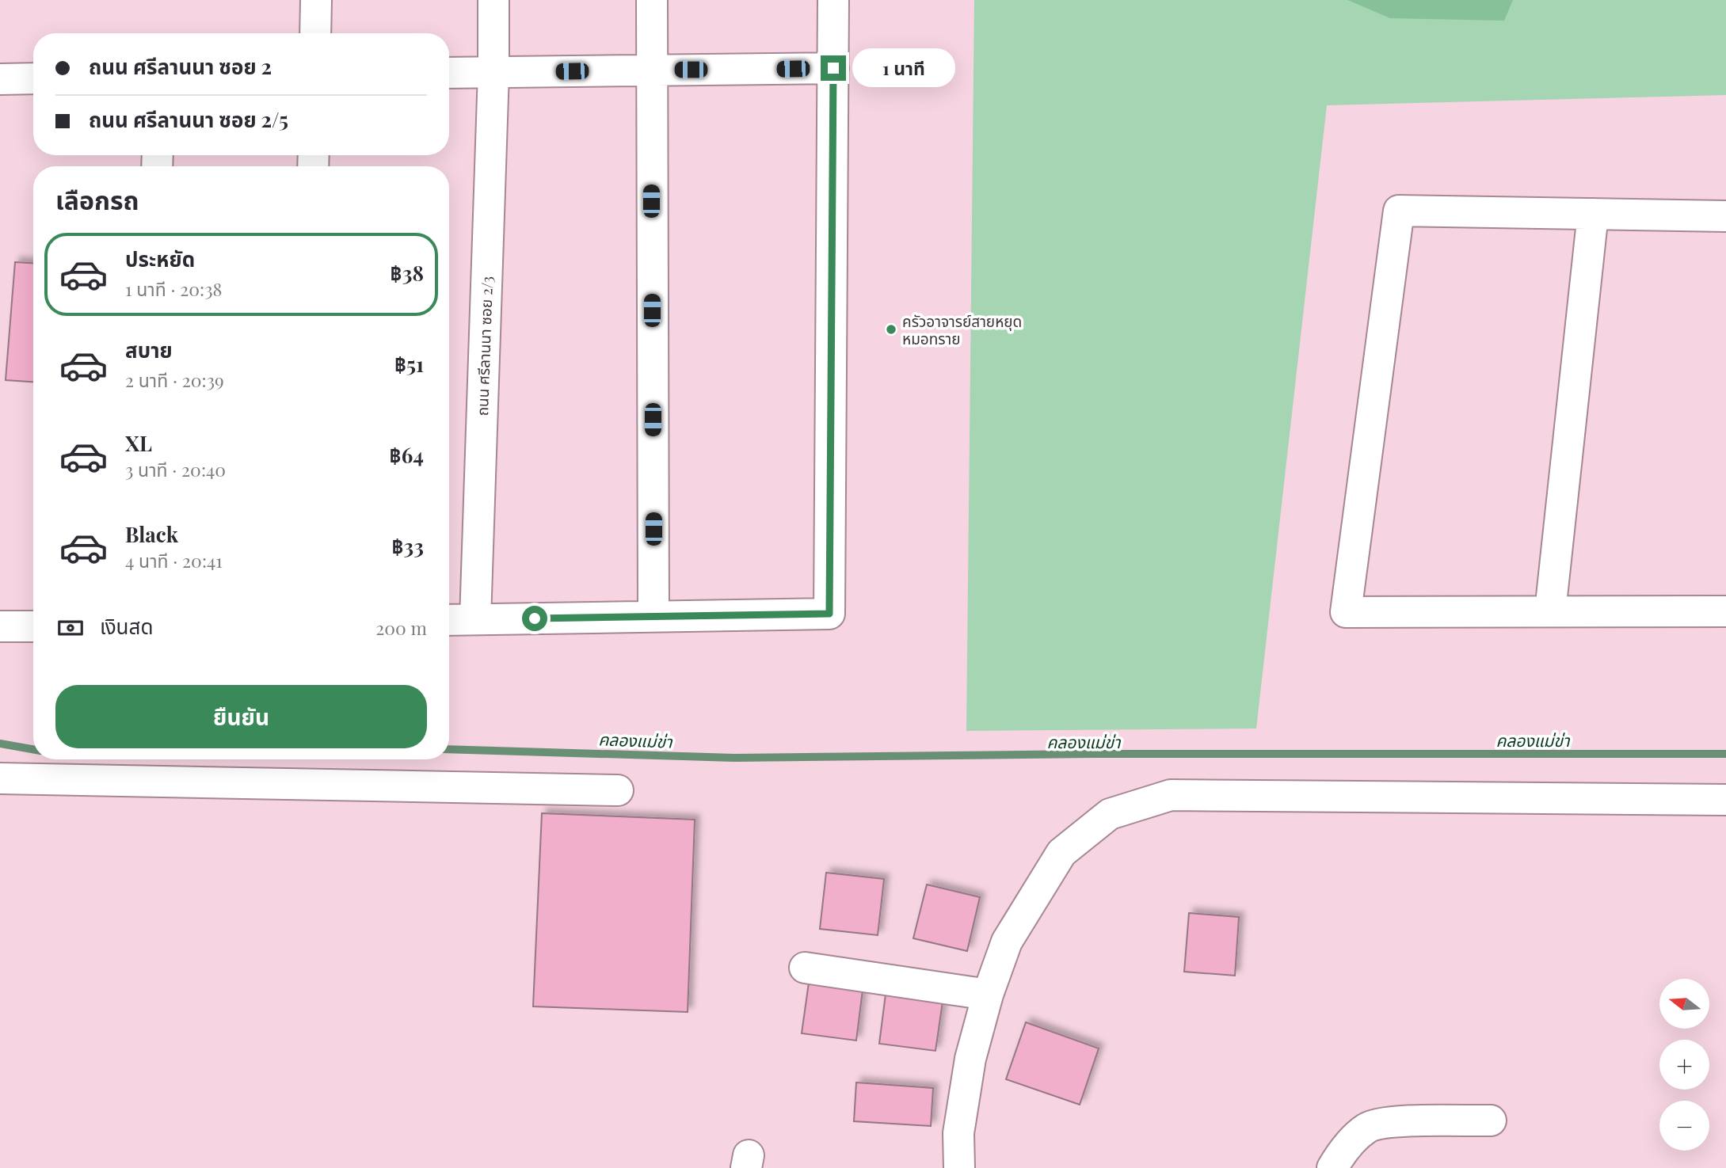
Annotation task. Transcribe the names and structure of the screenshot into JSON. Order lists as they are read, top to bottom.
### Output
{
  "streets": {
    "street": ["ถนน ศรีลานนา ซอย 2/3"]
  },
  "water": ["คลองแม่ข่า"],
  "places": ["ครัวอาจารย์สายหยุด หมอทราย"],
  "north": "left",
  "page": {
    "banner": ["ถนน ศรีลานนา ซอย 2", "ถนน ศรีลานนา ซอย 2/5"],
    "bubble": "1 นาที",
    "heading": "เลือกรถ",
    "list": [
      {
        "name": "ประหยัด",
        "note": "1 นาที · 20:38",
        "value": "฿38"
      },
      {
        "name": "สบาย",
        "note": "2 นาที · 20:39",
        "value": "฿51"
      },
      {
        "name": "XL",
        "note": "3 นาที · 20:40",
        "value": "฿64"
      },
      {
        "name": "Black",
        "note": "4 นาที · 20:41",
        "value": "฿33"
      }
    ],
    "pay": ["เงินสด", "200 m"],
    "buttons": "ยืนยัน",
    "map_buttons": ["+", "−"]
  }
}
